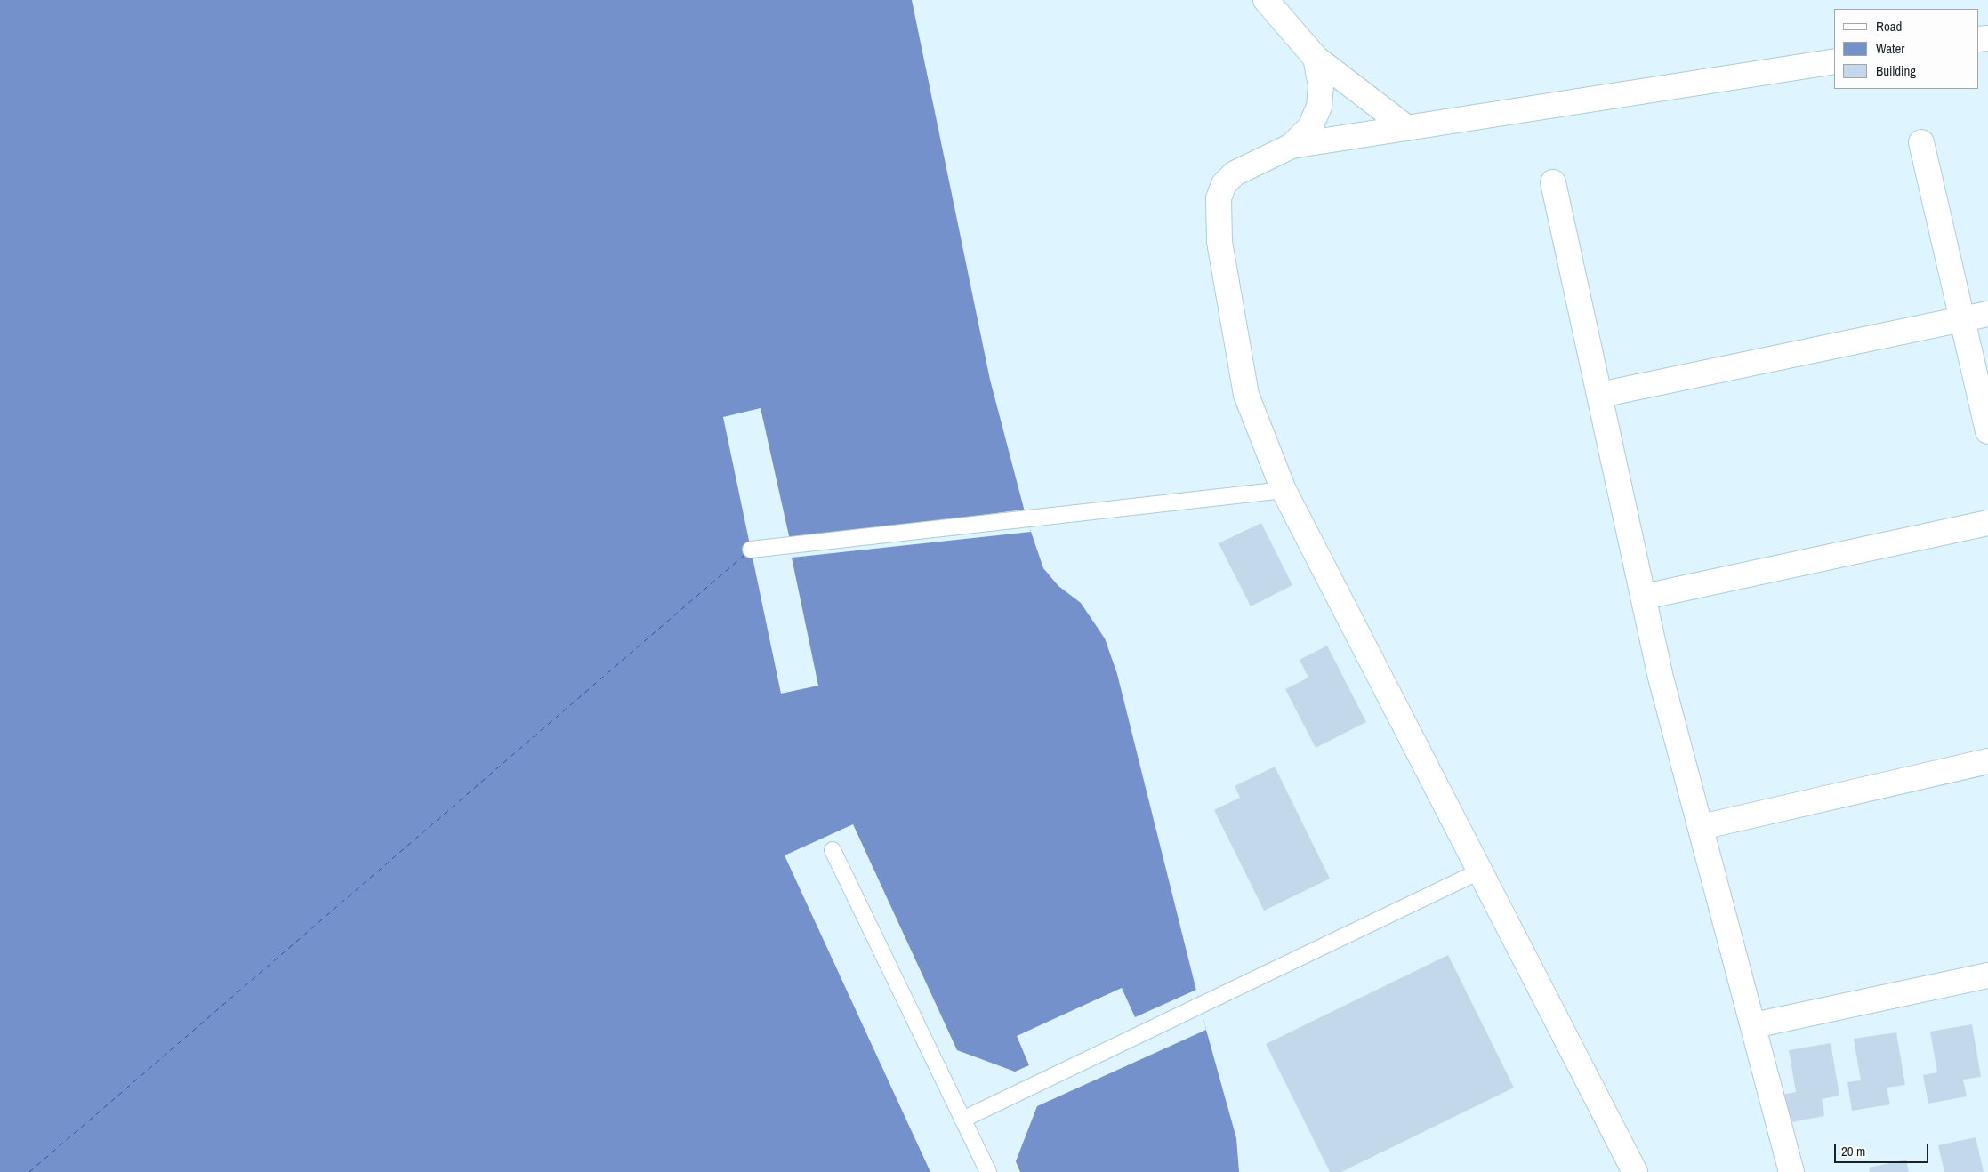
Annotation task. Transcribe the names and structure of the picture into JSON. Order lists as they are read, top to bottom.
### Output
{
  "legend": ["Road", "Water", "Building"],
  "scale_bar": "20 m"
}
